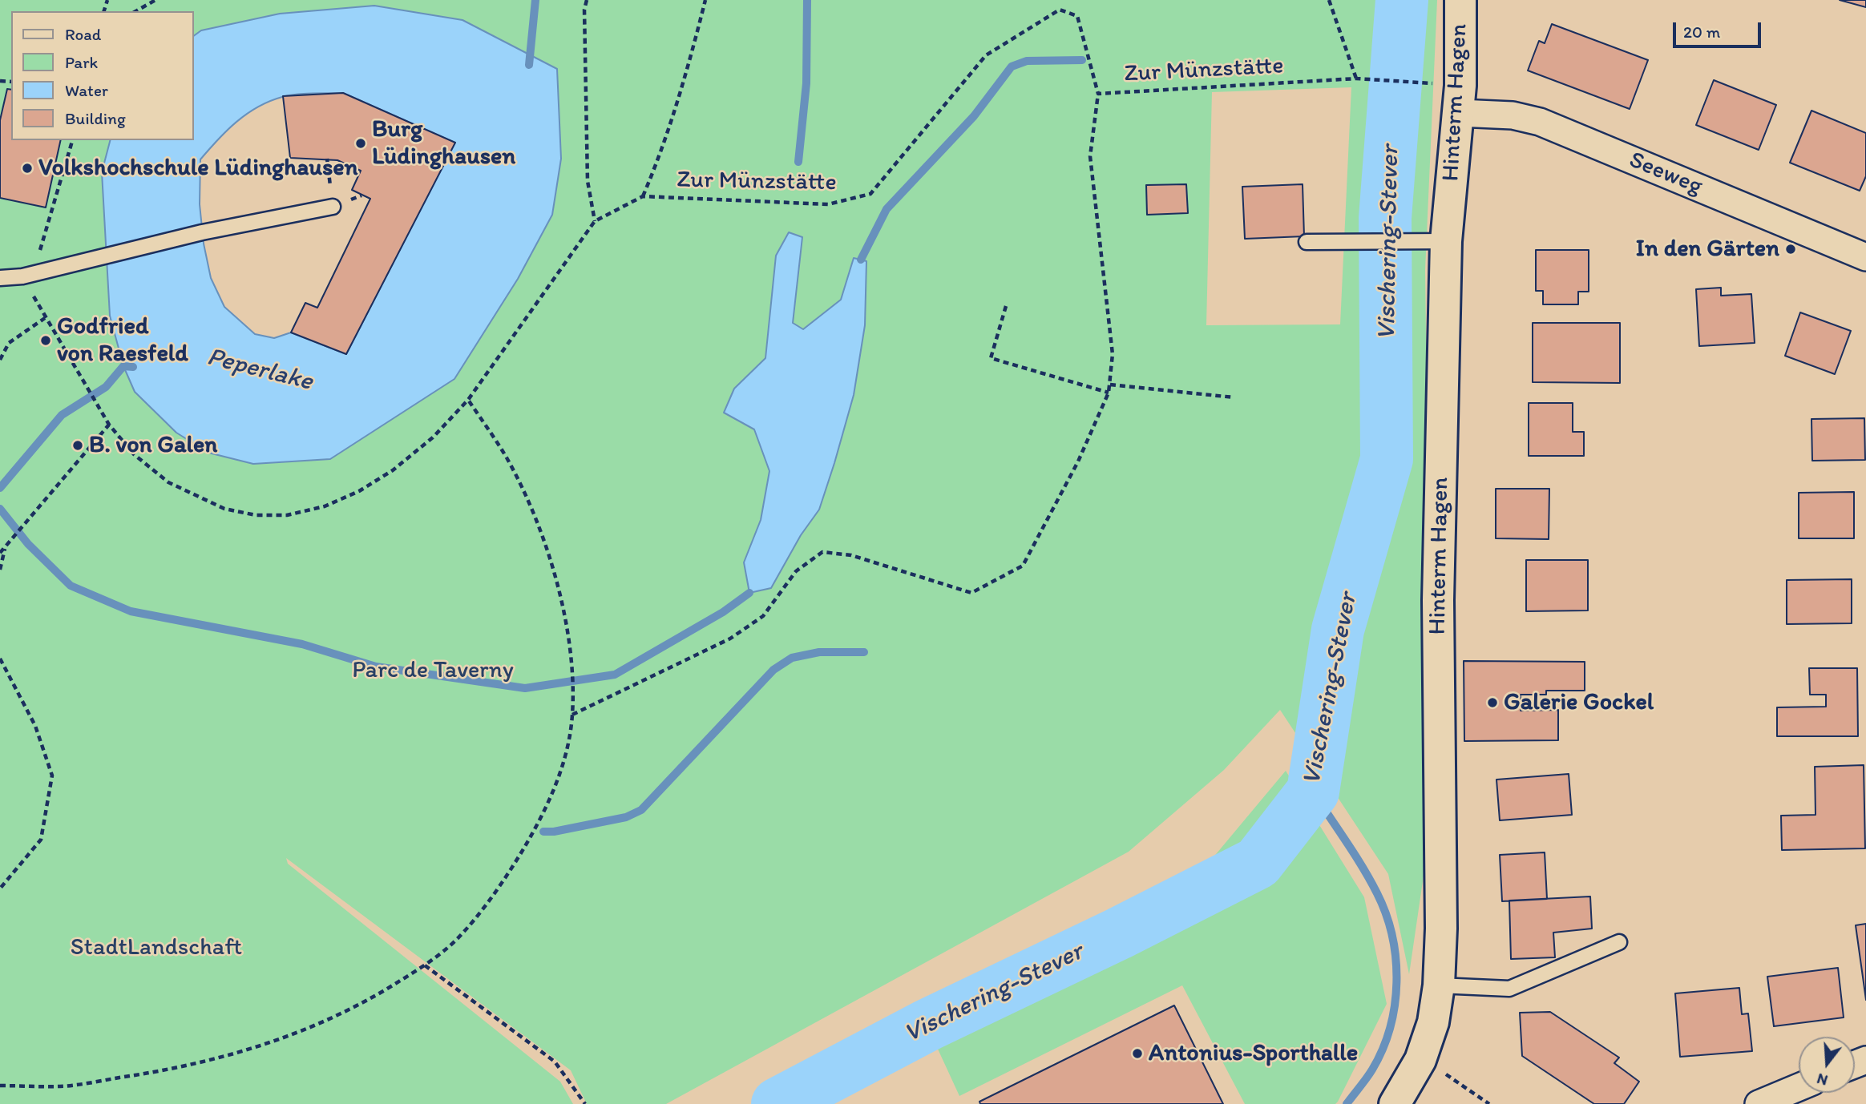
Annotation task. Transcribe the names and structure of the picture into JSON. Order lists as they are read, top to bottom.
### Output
{
  "streets": {
    "street": ["Hinterm Hagen", "Seeweg"],
    "path": ["Zur Münzstätte"]
  },
  "crossings": [
    ["Hinterm Hagen", "Seeweg"]
  ],
  "water": ["Vischering-Stever", "Peperlake"],
  "parks": ["Parc de Taverny", "StadtLandschaft"],
  "places": [
    "Burg Lüdinghausen",
    "Volkshochschule Lüdinghausen",
    "In den Gärten",
    "Godfried von Raesfeld",
    "B. von Galen",
    "Galerie Gockel",
    "Antonius-Sporthalle"
  ],
  "legend": [
    "Road",
    "Park",
    "Water",
    "Building"
  ],
  "scale_bar": "20 m",
  "north": "bottom"
}
